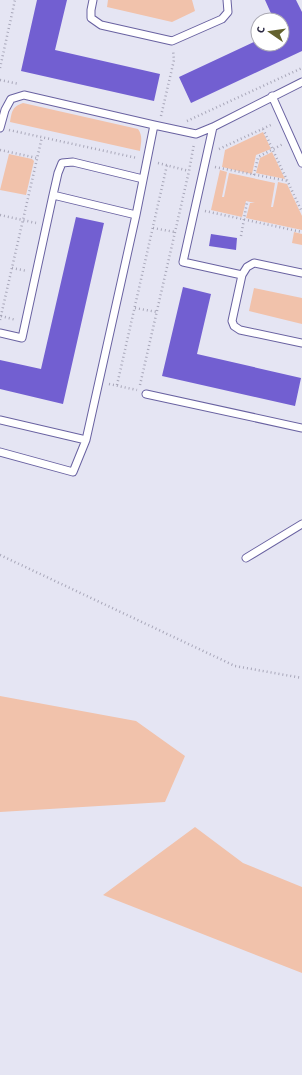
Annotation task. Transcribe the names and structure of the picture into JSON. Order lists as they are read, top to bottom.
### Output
{
  "north": "left"
}
